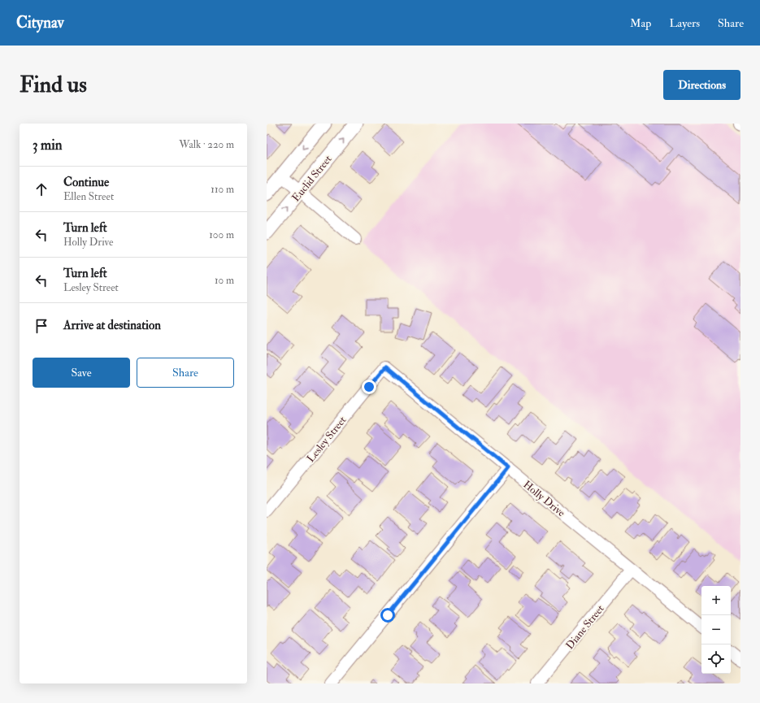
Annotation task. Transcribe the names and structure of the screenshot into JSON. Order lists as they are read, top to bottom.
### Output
{
  "streets": {
    "main road": ["Euclid Street"],
    "street": ["Lesley Street", "Holly Drive", "Diane Street"]
  },
  "crossings": [
    ["Lesley Street", "Holly Drive"],
    ["Holly Drive", "Diane Street"]
  ],
  "page": {
    "header": "Citynav",
    "nav": ["Map", "Layers", "Share"],
    "buttons": [
      "Directions",
      ["Save", "Share"]
    ],
    "title": "Find us",
    "heading": ["3 min", "Walk · 220 m"],
    "list": [
      ["Continue", "Ellen Street", "110 m"],
      ["Turn left", "Holly Drive", "100 m"],
      ["Turn left", "Lesley Street", "10 m"],
      "Arrive at destination"
    ],
    "map_buttons": ["+", "−"]
  }
}
